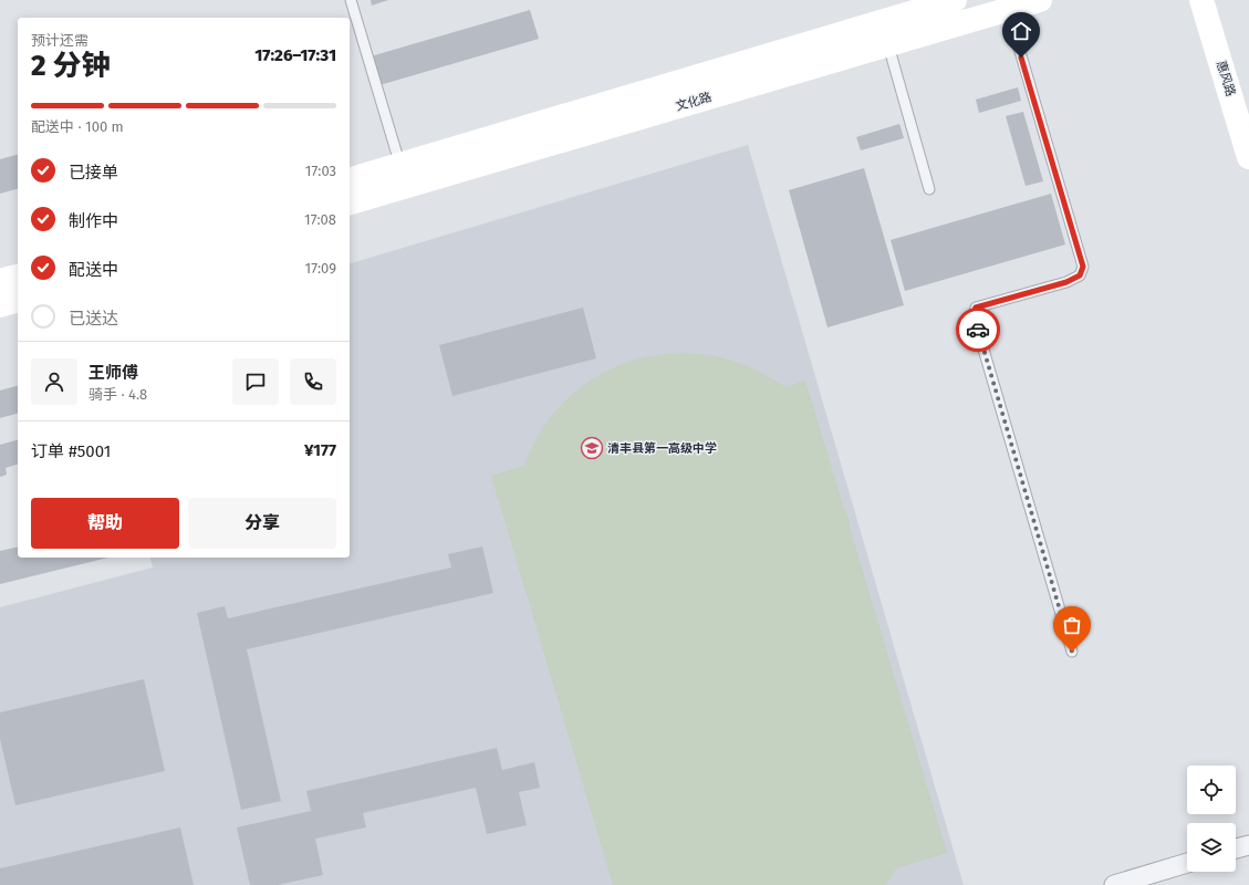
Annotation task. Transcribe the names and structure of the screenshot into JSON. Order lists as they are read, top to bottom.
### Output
{
  "streets": {
    "main road": ["惠风路", "文化路"]
  },
  "places": {
    "school or university": ["清丰县第一高级中学"]
  },
  "page": {
    "heading": ["2 分钟", "预计还需", "17:26–17:31"],
    "panel": [
      "王师傅",
      "骑手 · 4.8",
      "订单 #5001",
      "¥177"
    ],
    "bar": "配送中 · 100 m",
    "list": [
      ["已接单", "17:03"],
      ["制作中", "17:08"],
      ["配送中", "17:09"],
      "已送达"
    ],
    "buttons": ["帮助", "分享"]
  }
}
